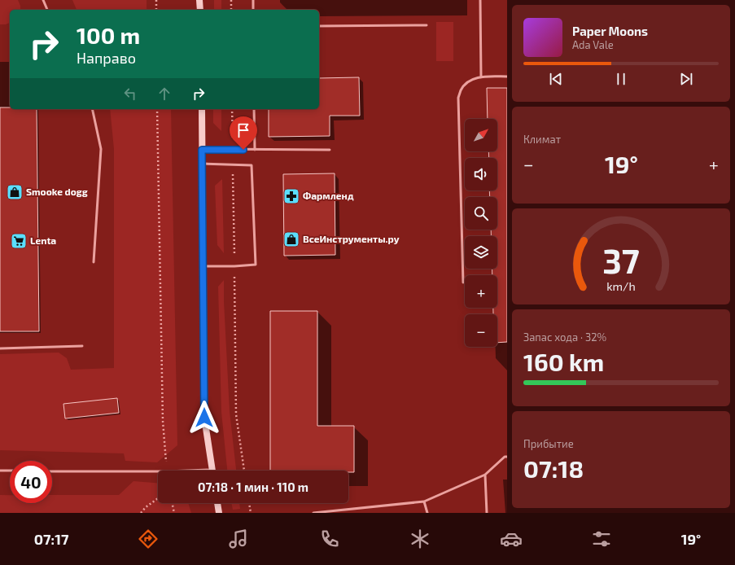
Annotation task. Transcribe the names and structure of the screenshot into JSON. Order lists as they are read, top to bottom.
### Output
{
  "places": {
    "shop": ["Smooke dogg", "ВсеИнструменты.ру"],
    "pharmacy": ["Фармленд"],
    "supermarket": ["Lenta"]
  },
  "north": "top right",
  "page": {
    "turn": ["100 m", "Направо"],
    "song": ["Paper Moons", "Ada Vale"],
    "tile": [
      "Климат",
      ["Запас хода · 32%", "160 km"],
      ["Прибытие", "07:18"]
    ],
    "map_buttons": ["+", "−"],
    "heat": ["−", "19°", "+"],
    "limit": "40",
    "trip": "07:18 · 1 мин · 110 m",
    "tabs": ["07:17", "19°"],
    "gauge": ["37", "km/h"]
  }
}
